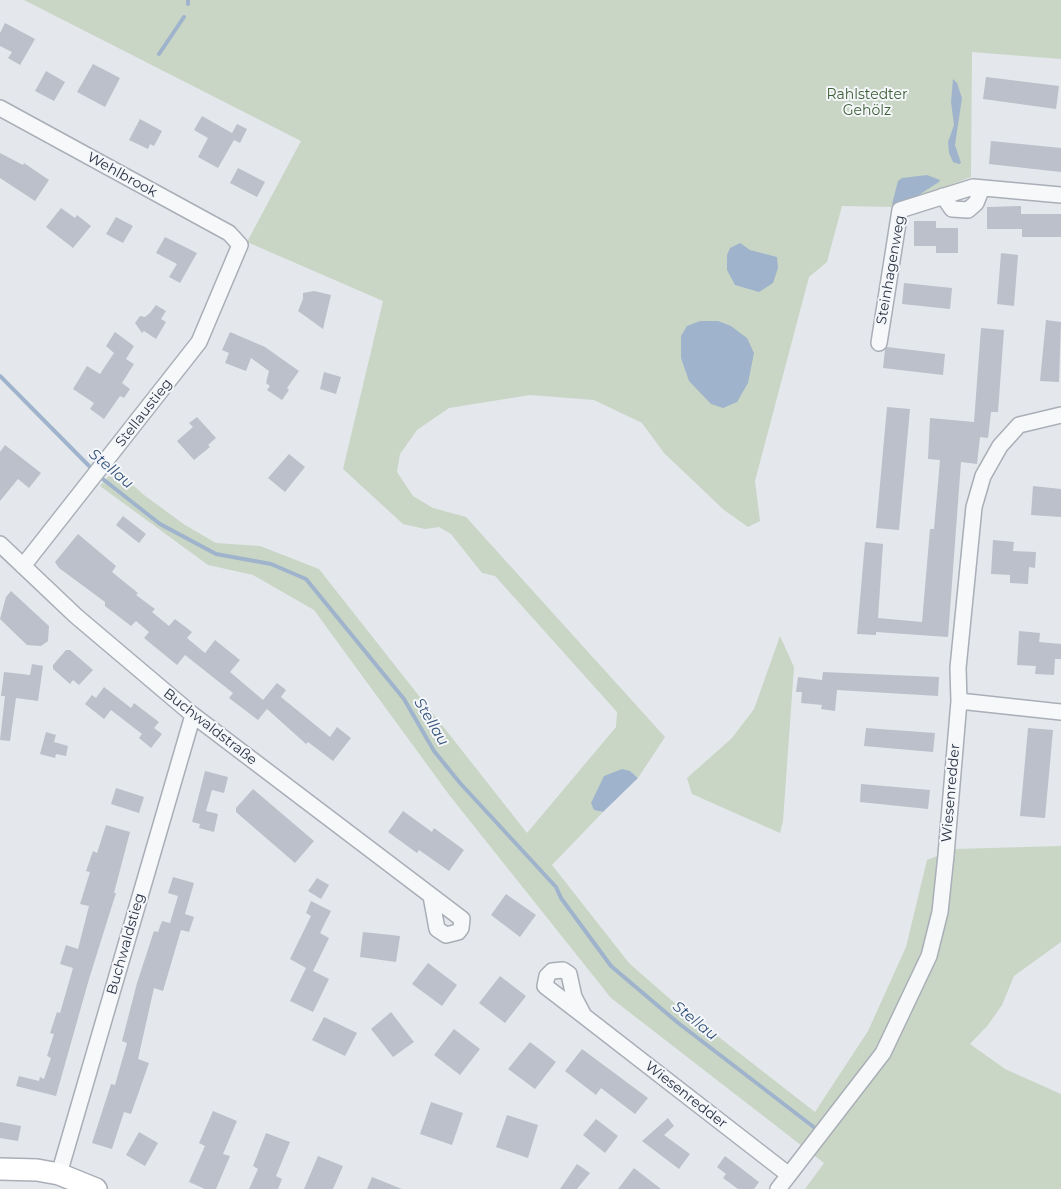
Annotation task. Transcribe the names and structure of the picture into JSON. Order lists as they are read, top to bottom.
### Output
{
  "streets": {
    "street": [
      "Wehlbrook",
      "Steinhagenweg",
      "Stellaustieg",
      "Buchwaldstraße",
      "Wiesenredder",
      "Buchwaldstieg"
    ]
  },
  "crossings": [
    ["Wehlbrook", "Stellaustieg"],
    ["Stellaustieg", "Buchwaldstraße"],
    ["Buchwaldstraße", "Buchwaldstieg"]
  ],
  "water": ["Stellau"],
  "parks": ["Rahlstedter Gehölz"]
}
